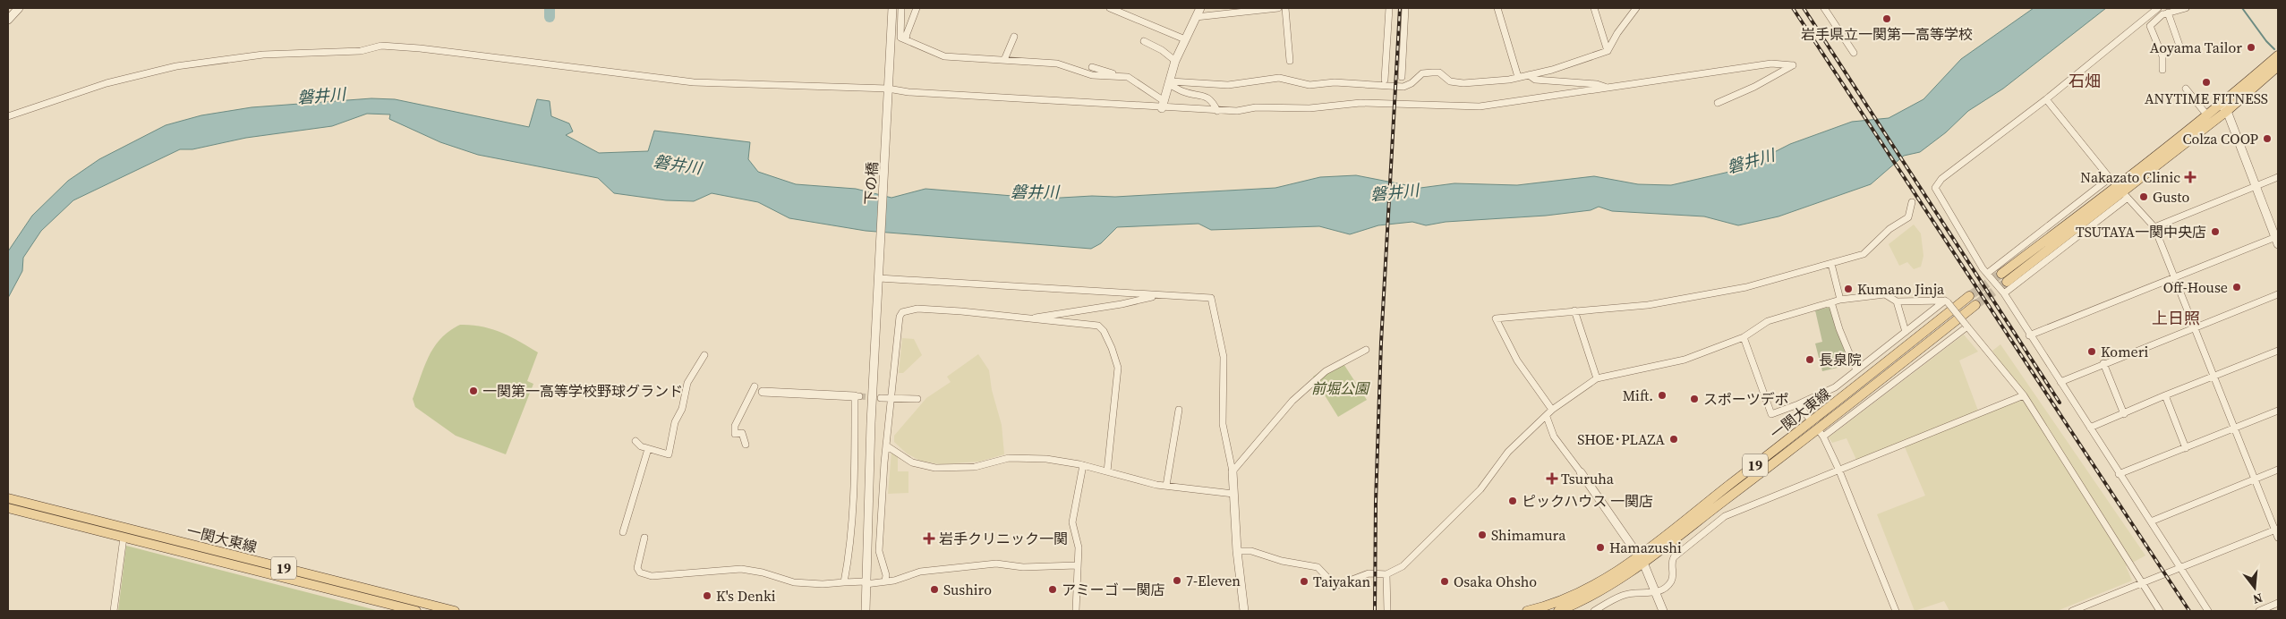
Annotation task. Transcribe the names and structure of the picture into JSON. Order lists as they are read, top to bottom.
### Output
{
  "streets": {
    "main road": ["一関大東線", "19"],
    "street": ["下の橋"]
  },
  "districts": ["石畑", "上日照"],
  "water": ["磐井川"],
  "parks": ["前堀公園"],
  "places": {
    "other": [
      "岩手県立一関第一高等学校",
      "Aoyama Tailor",
      "ANYTIME FITNESS",
      "Colza COOP",
      "Gusto",
      "TSUTAYA一関中央店",
      "Off-House",
      "Kumano Jinja",
      "Komeri",
      "長泉院",
      "一関第一高等学校野球グランド",
      "Mift.",
      "スポーツデポ",
      "SHOE･PLAZA",
      "ピックハウス 一関店",
      "Shimamura",
      "Hamazushi",
      "7-Eleven",
      "Taiyakan",
      "Osaka Ohsho",
      "Sushiro",
      "アミーゴ 一関店",
      "K's Denki"
    ],
    "health": ["Nakazato Clinic", "Tsuruha", "岩手クリニック一関"]
  },
  "north": "bottom"
}
